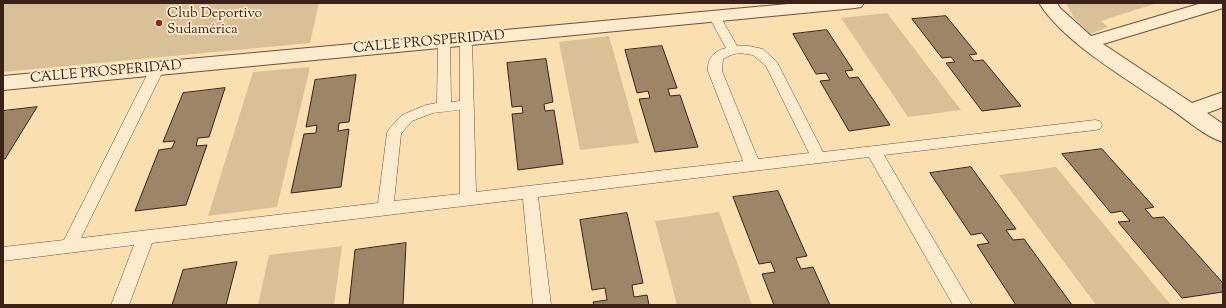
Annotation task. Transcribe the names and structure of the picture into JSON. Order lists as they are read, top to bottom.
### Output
{
  "streets": {
    "street": ["CALLE PROSPERIDAD"]
  },
  "places": ["Club Deportivo Sudamérica"]
}
